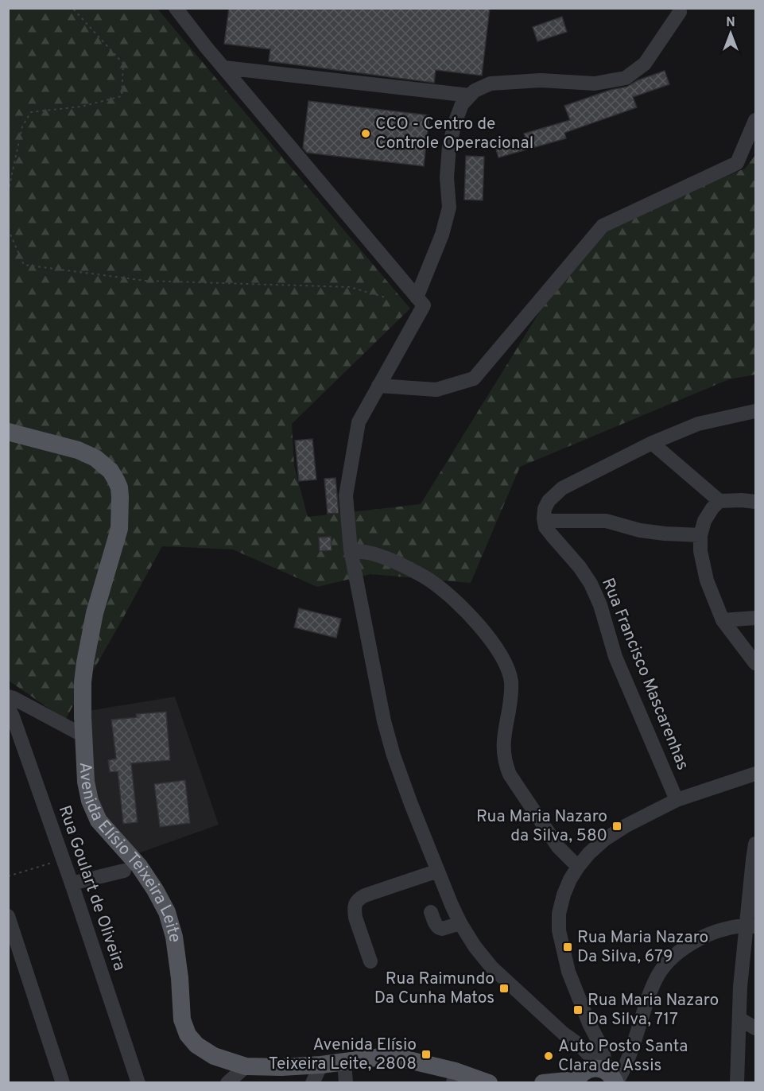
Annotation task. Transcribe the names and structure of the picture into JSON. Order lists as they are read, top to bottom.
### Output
{
  "streets": {
    "main road": ["Avenida Elísio Teixeira Leite"],
    "street": ["Rua Francisco Mascarenhas", "Rua Goulart de Oliveira"]
  },
  "places": {
    "other": ["CCO - Centro de Controle Operacional", "Auto Posto Santa Clara de Assis"],
    "transit": [
      "Rua Maria Nazaro da Silva, 580",
      "Rua Maria Nazaro Da Silva, 679",
      "Rua Raimundo Da Cunha Matos",
      "Rua Maria Nazaro Da Silva, 717",
      "Avenida Elísio Teixeira Leite, 2808"
    ]
  },
  "north": "top"
}
